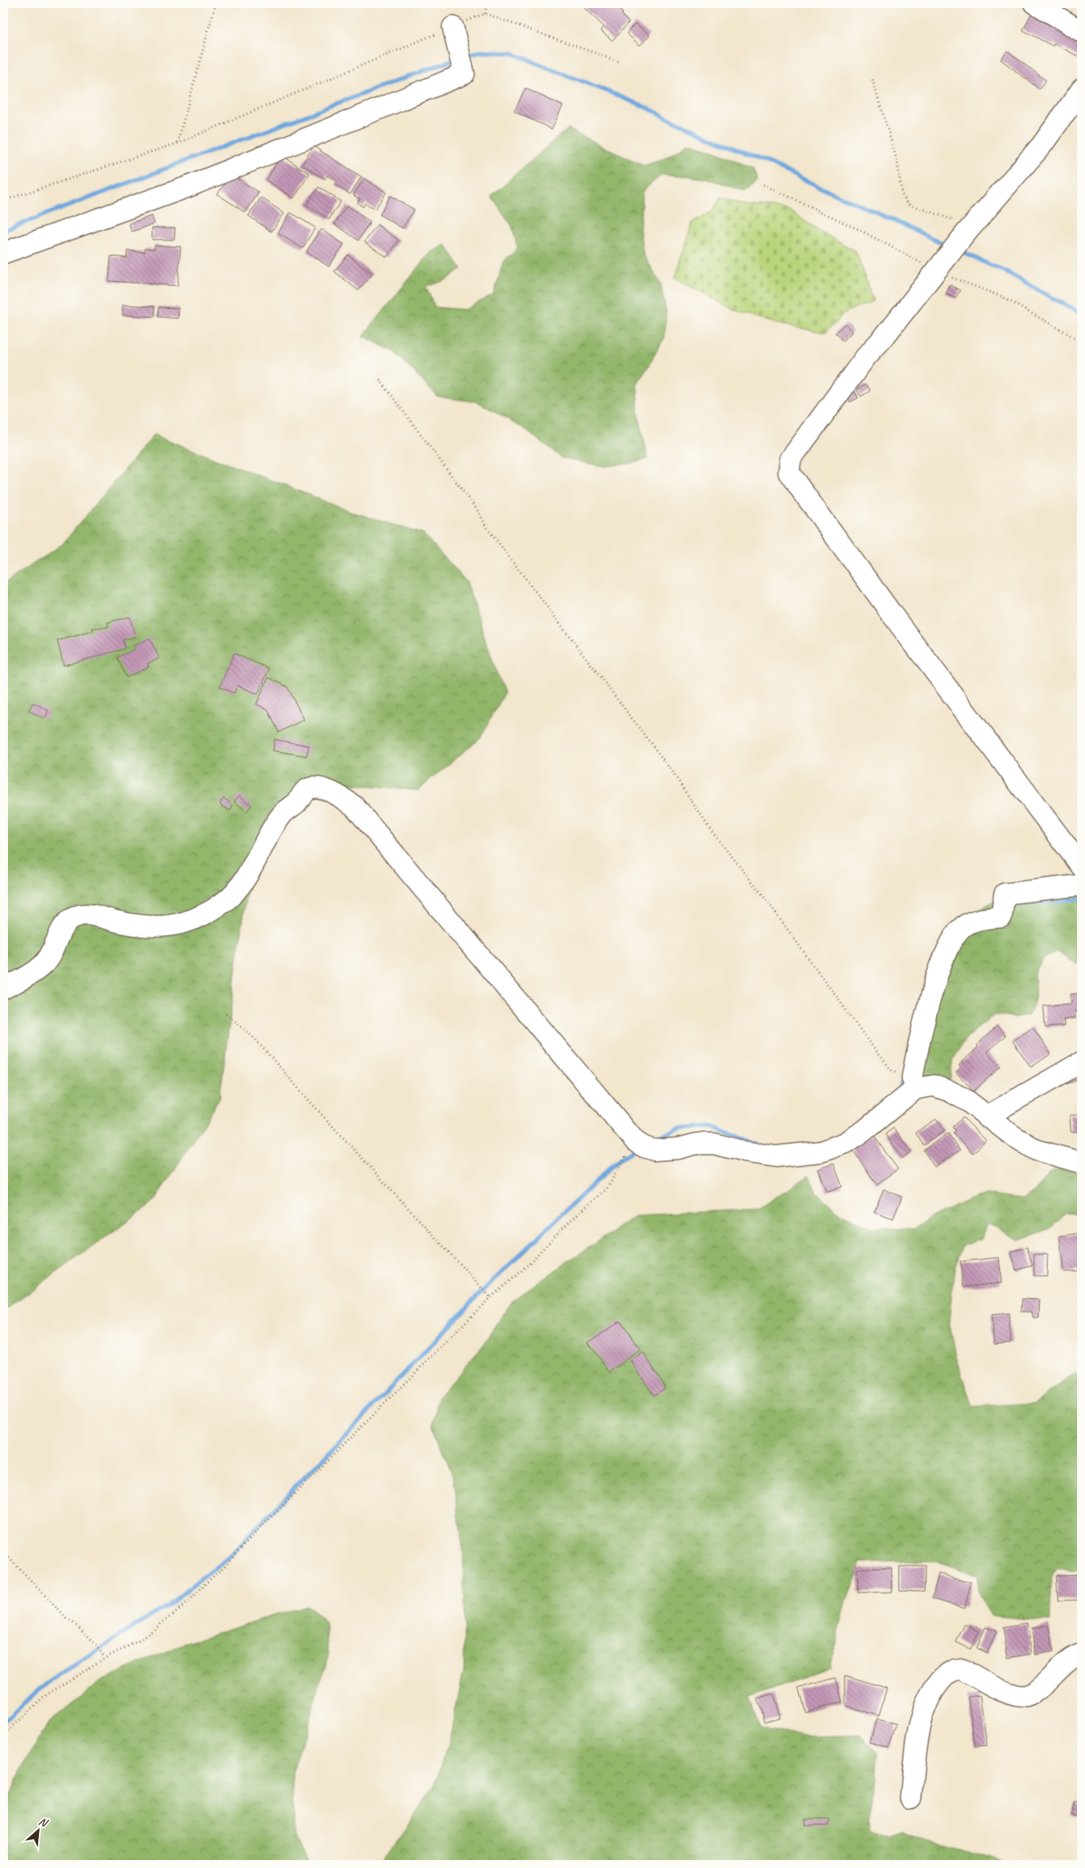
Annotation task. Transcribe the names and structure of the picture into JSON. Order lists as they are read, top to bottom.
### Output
{
  "north": "top right"
}
